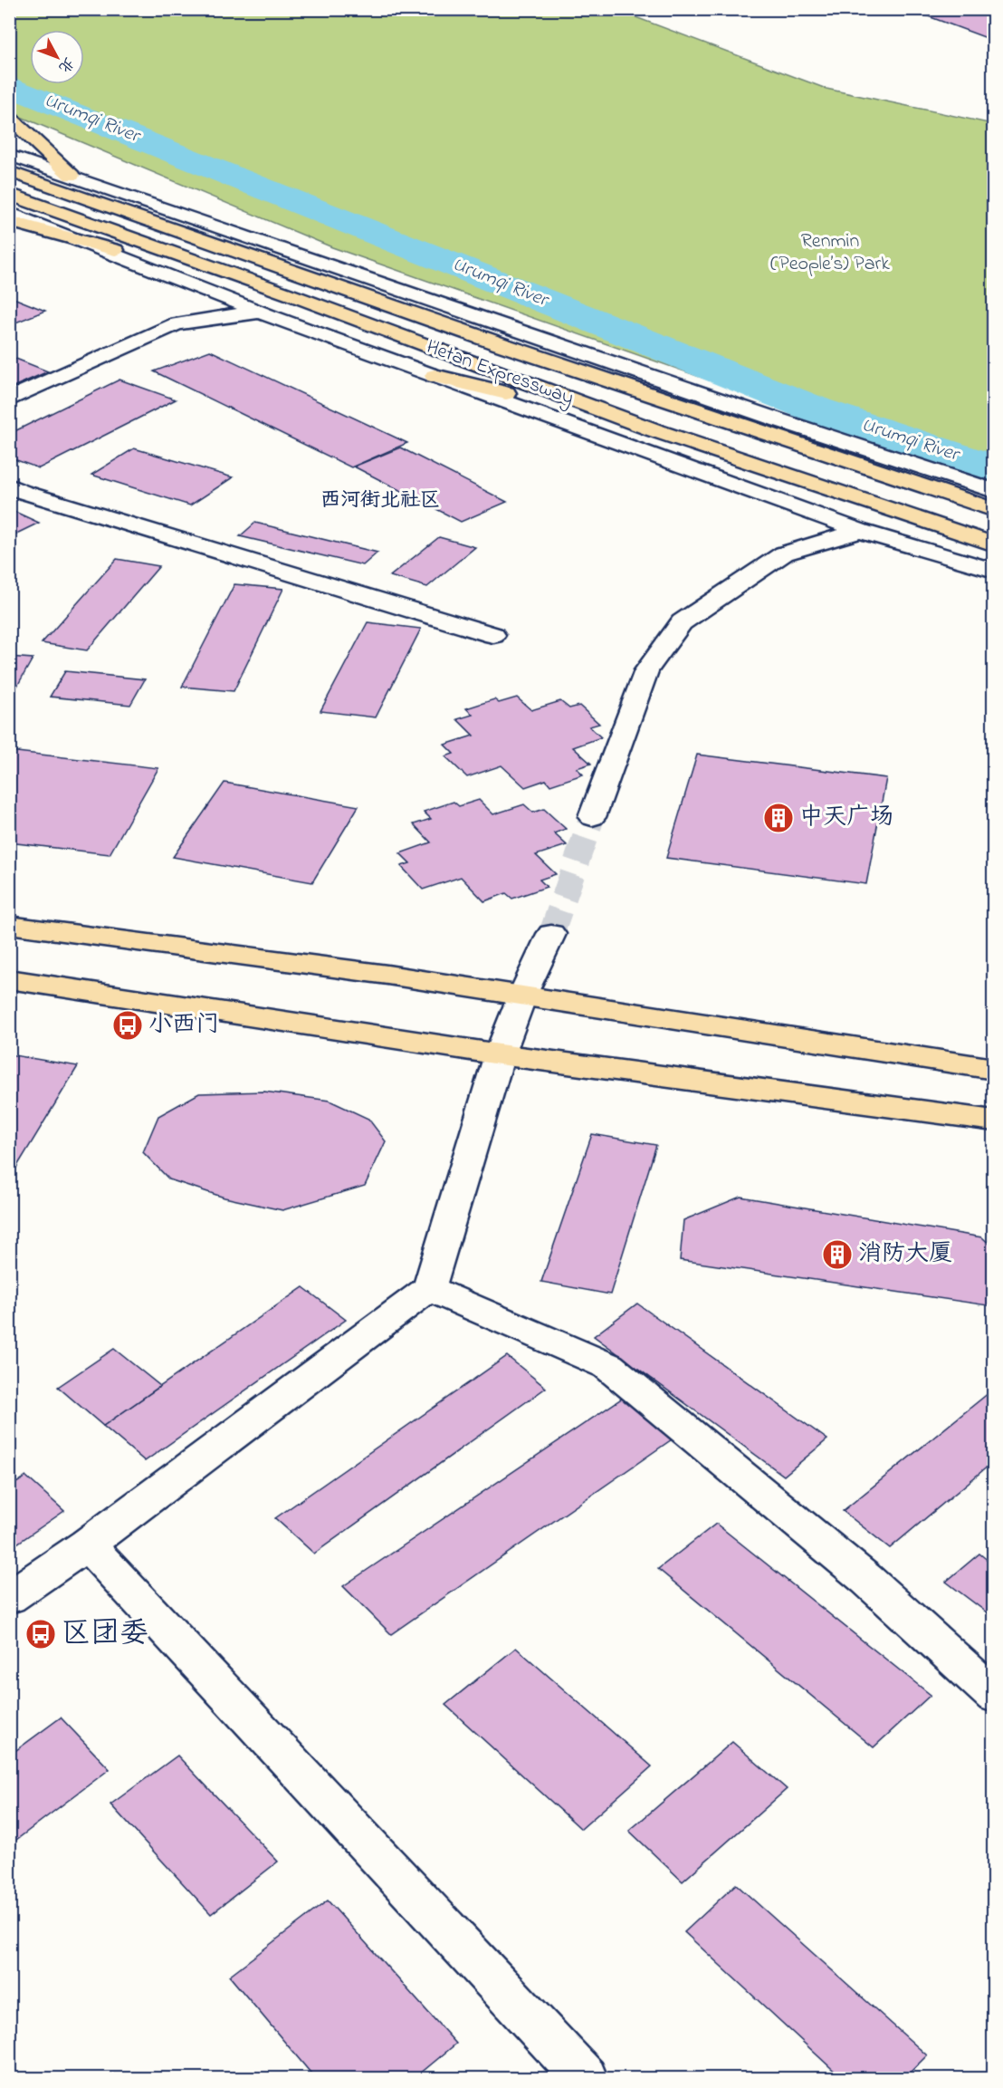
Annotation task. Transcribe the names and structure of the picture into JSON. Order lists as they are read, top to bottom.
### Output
{
  "streets": {
    "main road": ["Hetan Expressway"]
  },
  "districts": ["西河街北社区"],
  "water": ["Urumqi River"],
  "parks": ["Renmin (People’s) Park"],
  "places": {
    "building": ["中天广场", "消防大厦"],
    "bus stop": ["小西门", "区团委"]
  },
  "north": "bottom right"
}
